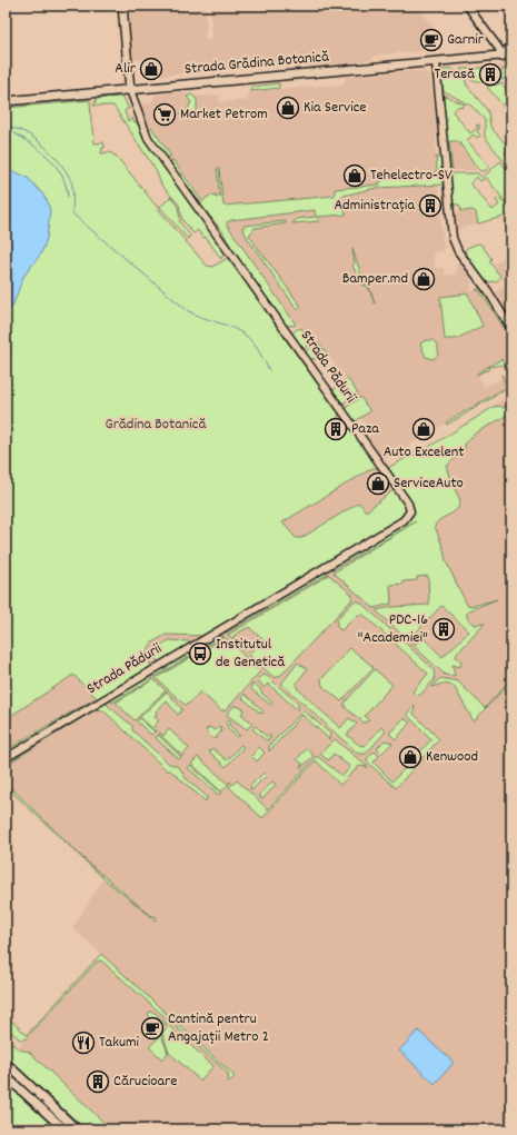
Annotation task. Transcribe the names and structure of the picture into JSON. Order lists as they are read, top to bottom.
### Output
{
  "streets": {
    "main road": ["Strada Grădina Botanică", "Strada Pădurii"]
  },
  "crossings": [
    ["Strada Grădina Botanică", "Strada Pădurii"]
  ],
  "parks": ["Grădina Botanică"],
  "places": {
    "cafe": ["Garnir", "Cantină pentru Angajații Metro 2"],
    "shop": [
      "Alir",
      "Kia Service",
      "Tehelectro-SV",
      "Bamper.md",
      "Auto Excelent",
      "ServiceAuto",
      "Kenwood"
    ],
    "building": [
      "Terasă",
      "Administrația",
      "Paza",
      "PDC-16 \"Academiei\"",
      "Cărucioare"
    ],
    "supermarket": ["Market Petrom"],
    "bus stop": ["Institutul de Genetică"],
    "restaurant": ["Takumi"]
  }
}
